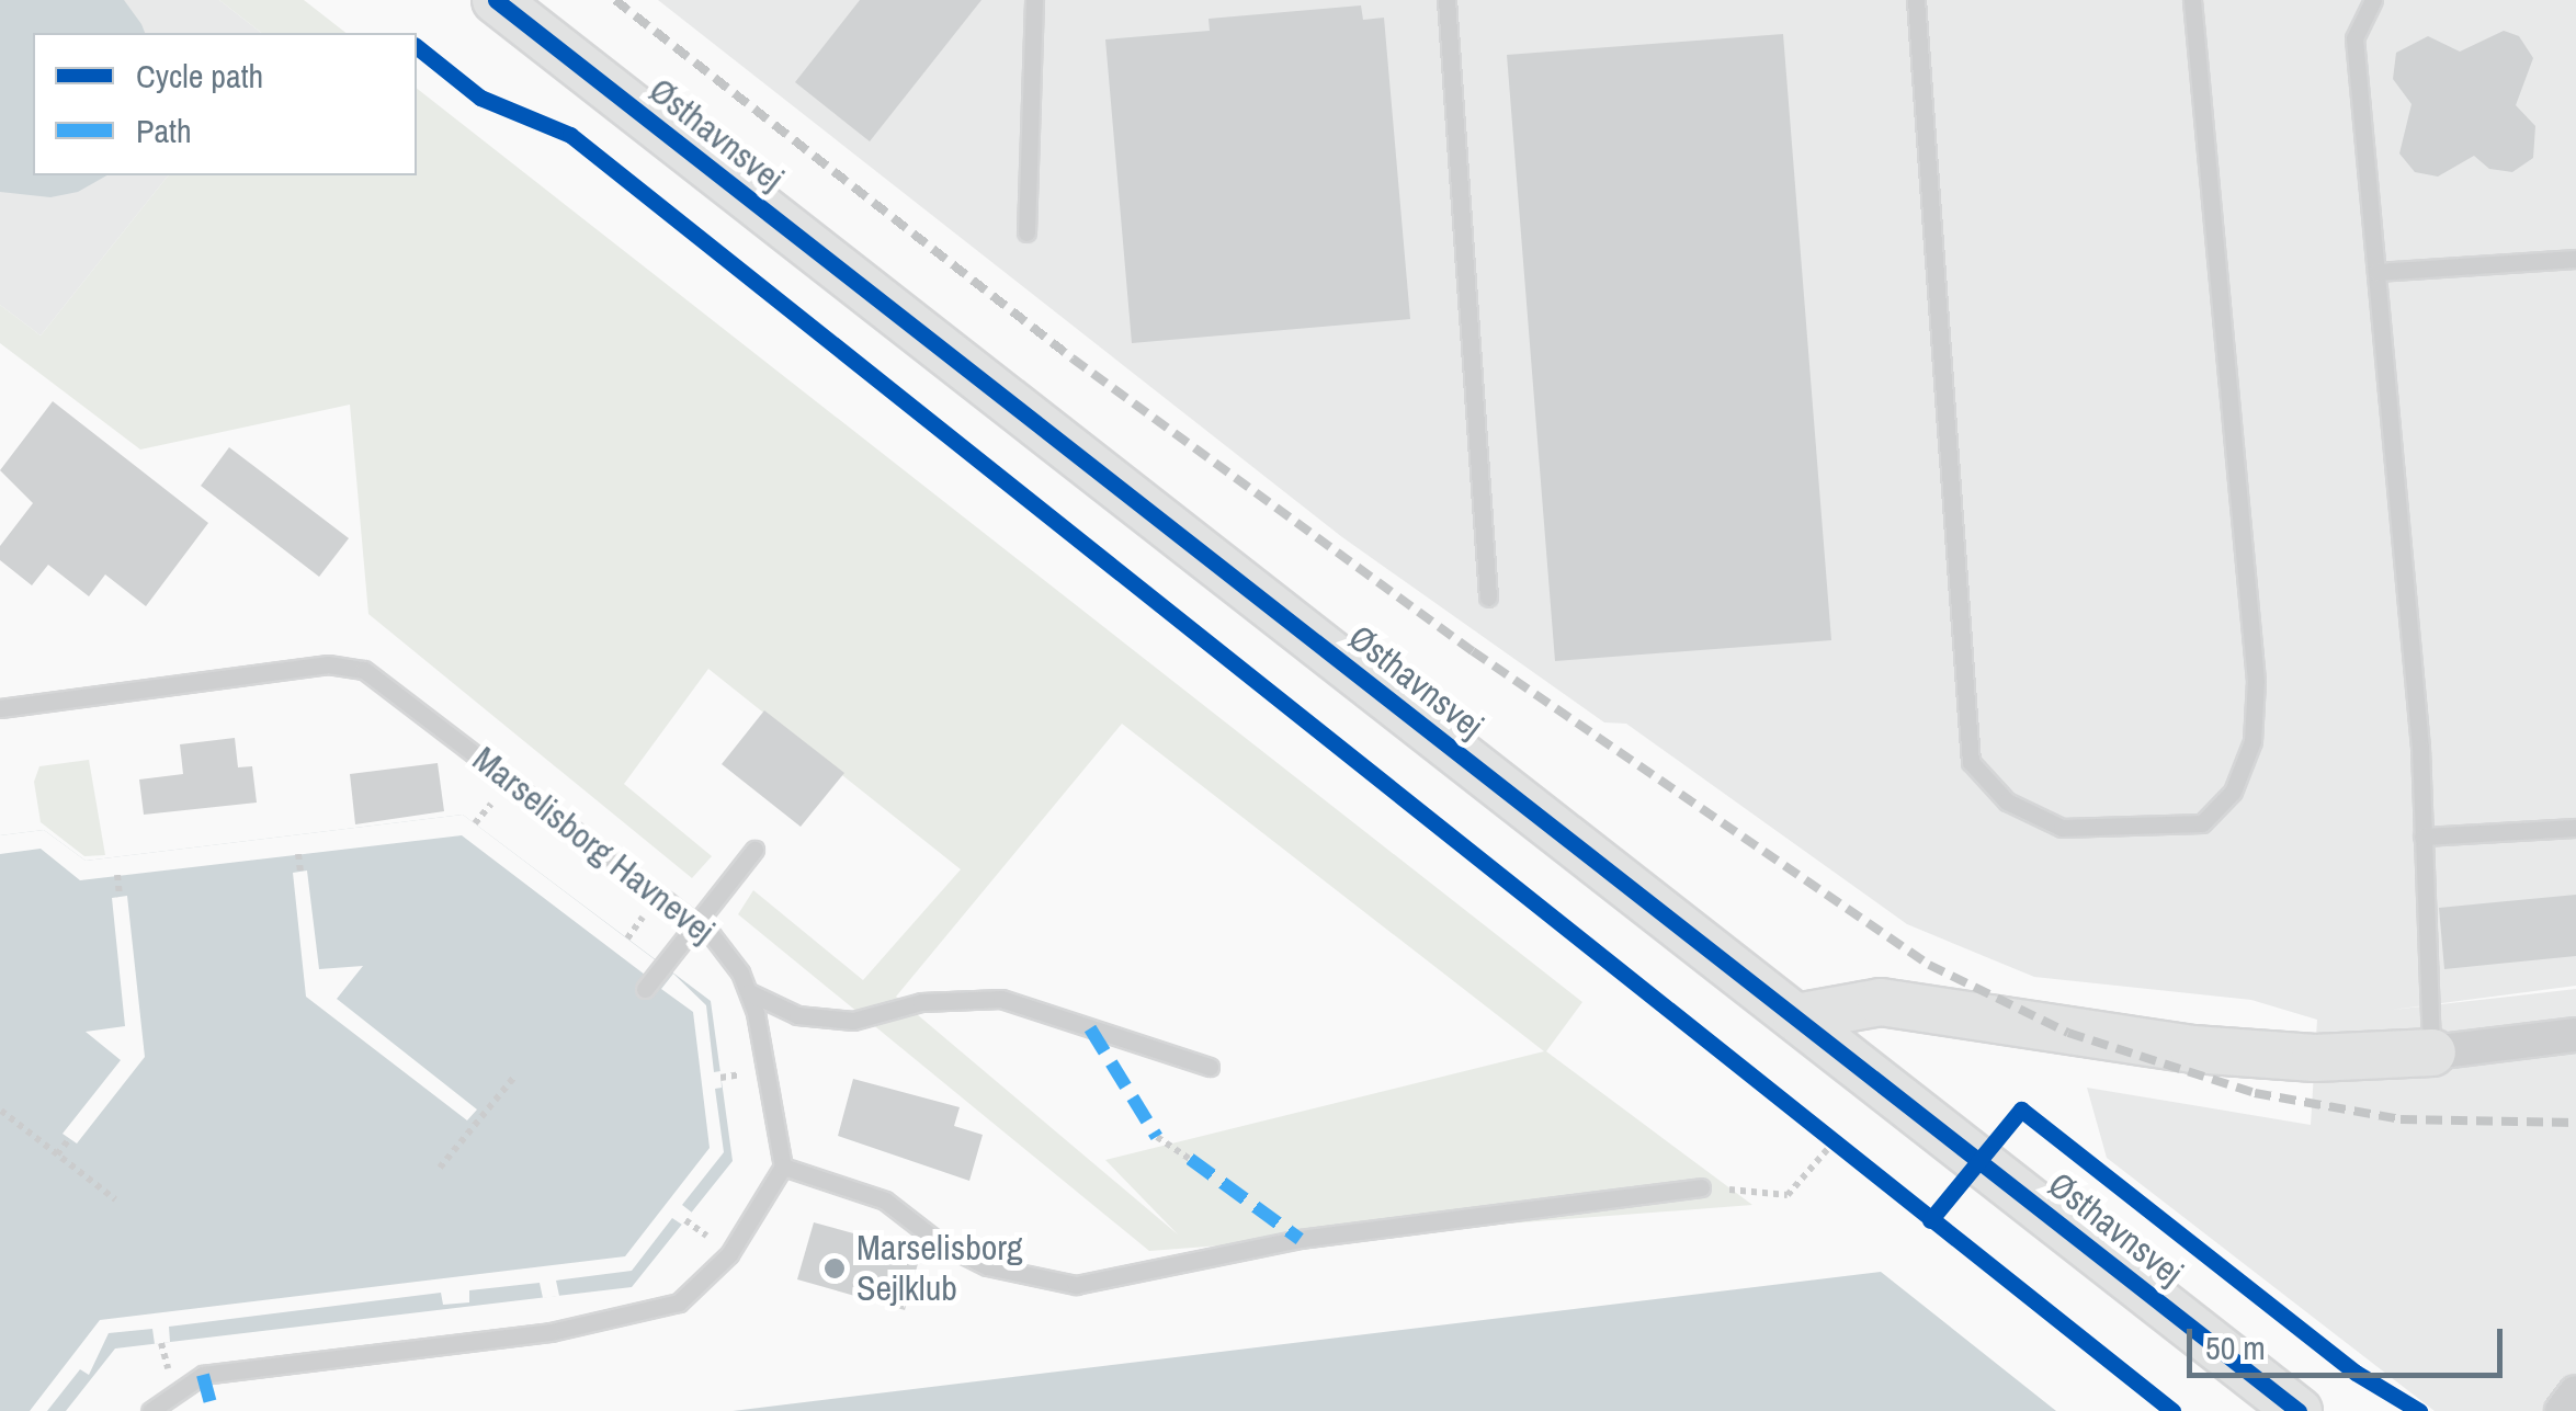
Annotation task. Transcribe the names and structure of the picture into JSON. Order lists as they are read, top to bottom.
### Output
{
  "streets": {
    "street": ["Østhavnsvej"],
    "lane": ["Marselisborg Havnevej"]
  },
  "places": ["Marselisborg Sejlklub"],
  "legend": ["Cycle path", "Path"],
  "scale_bar": "50 m"
}
